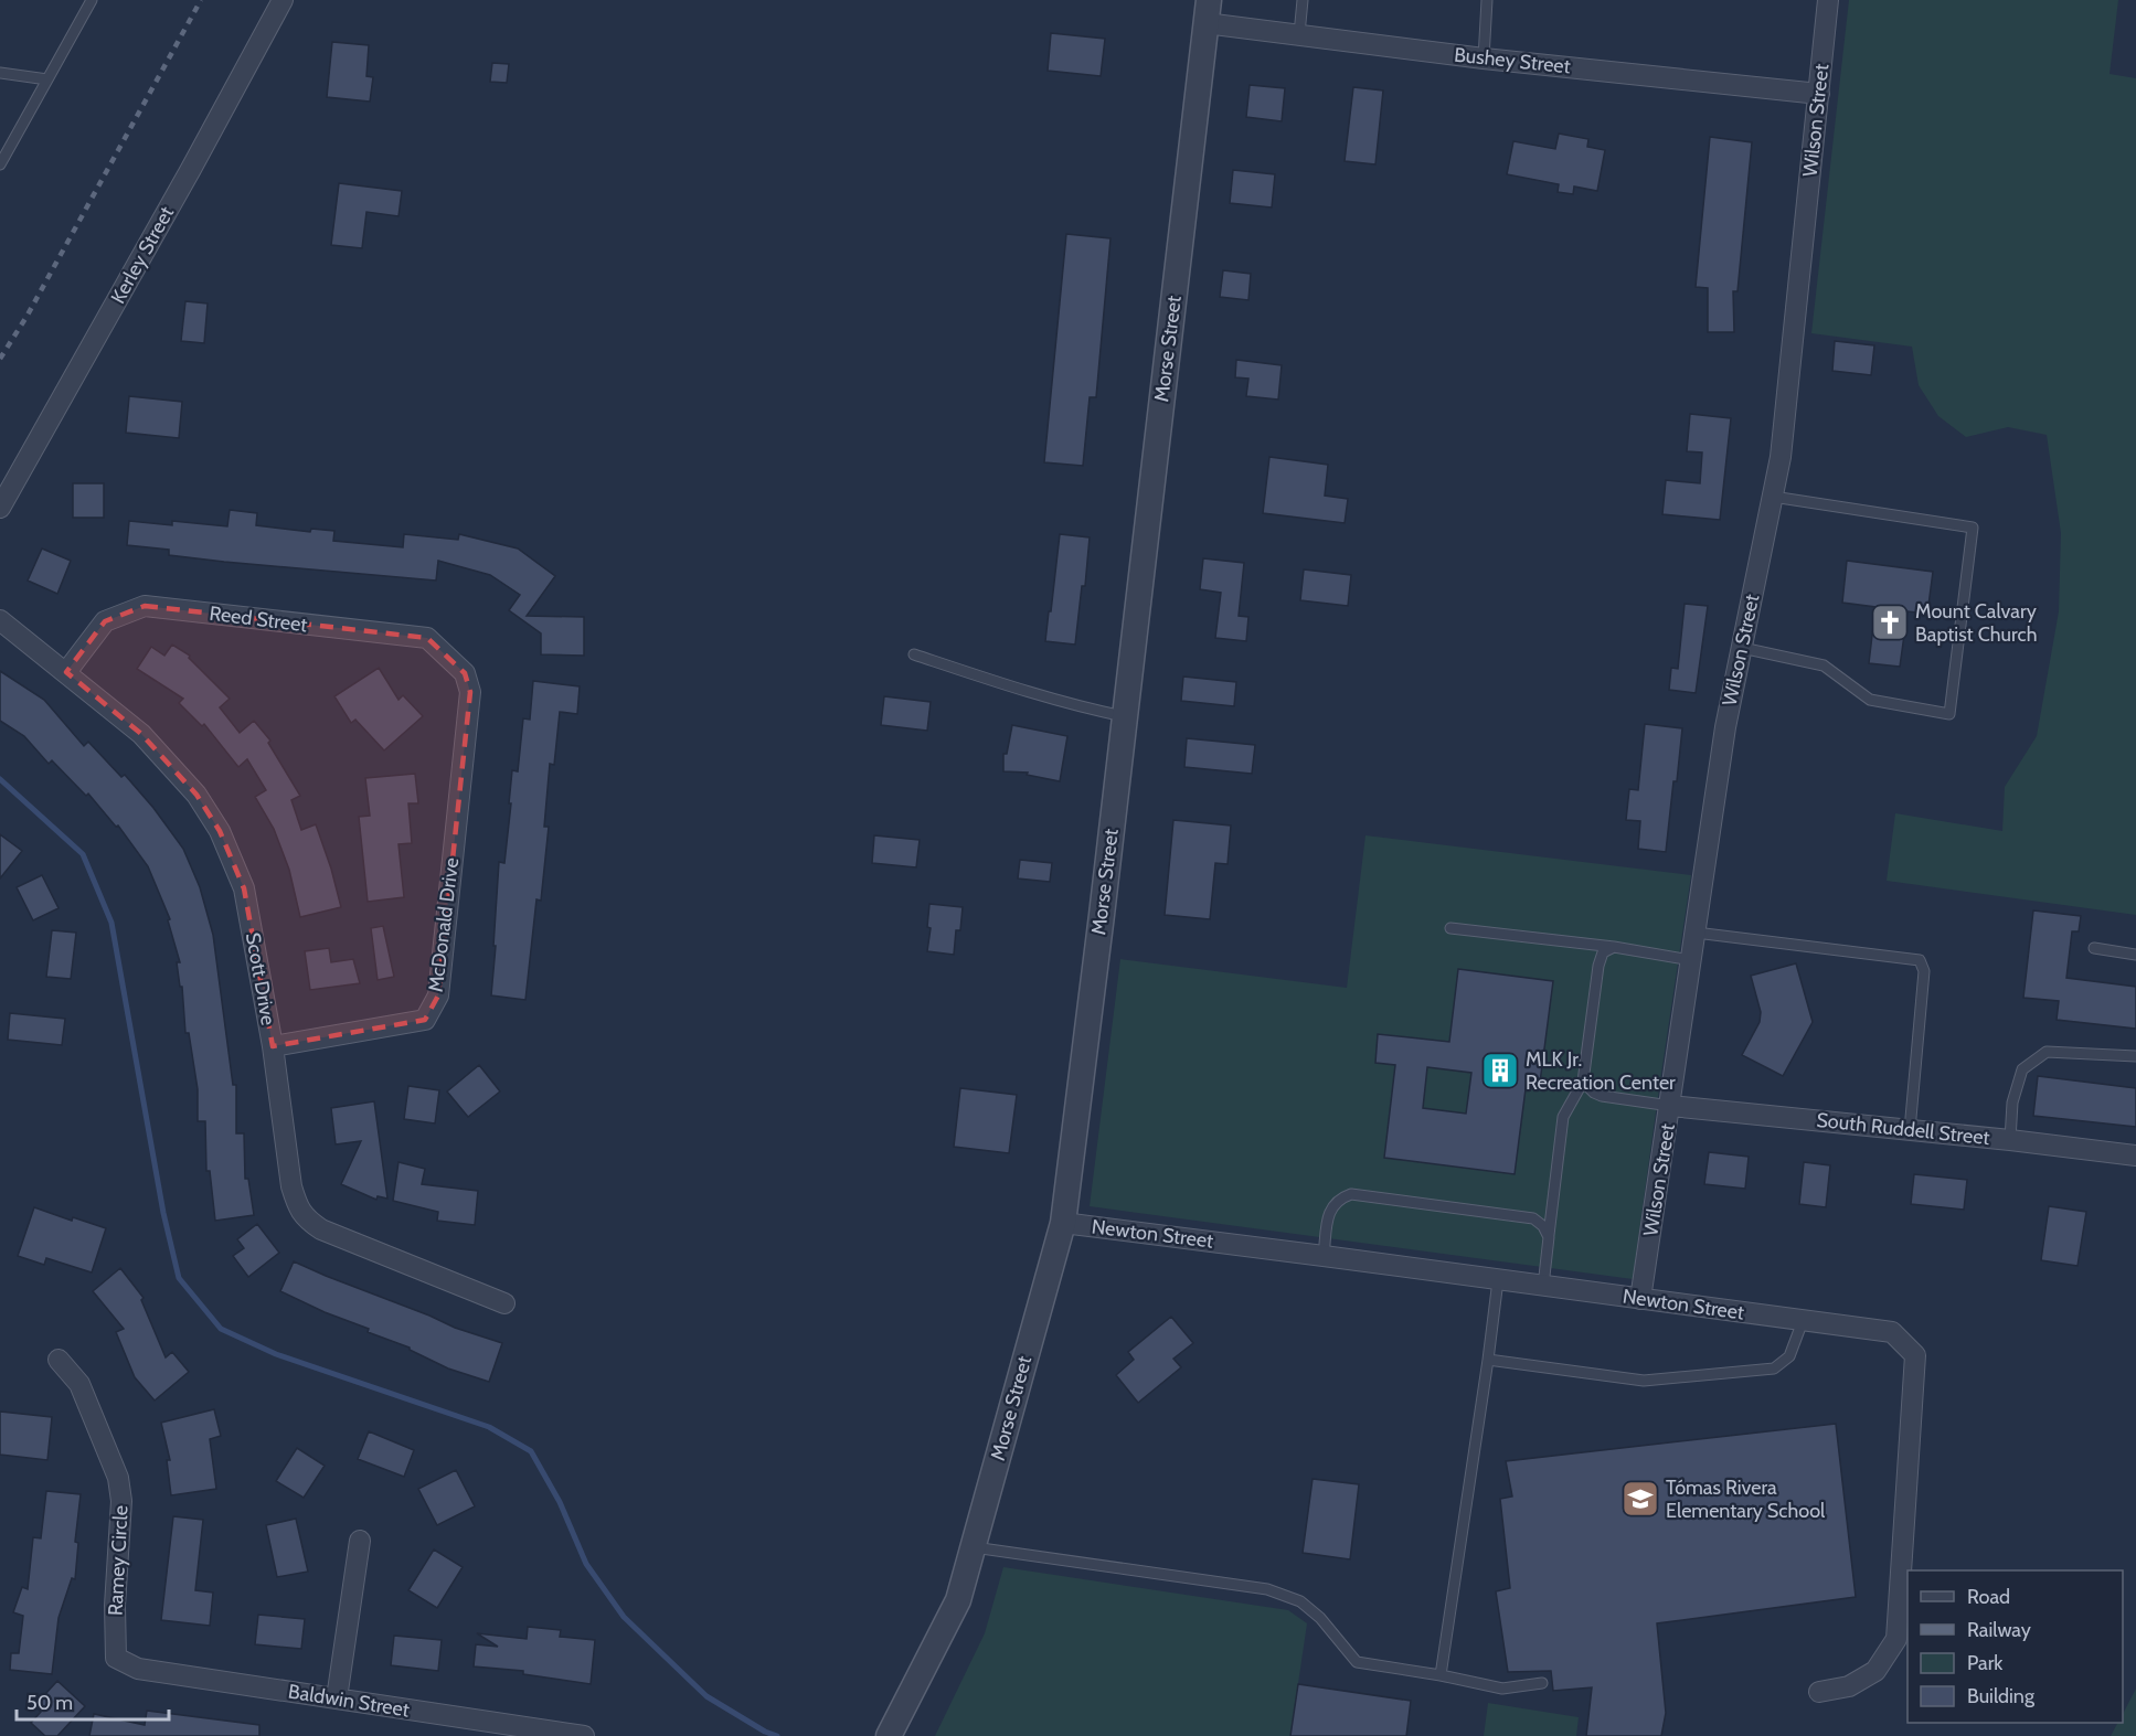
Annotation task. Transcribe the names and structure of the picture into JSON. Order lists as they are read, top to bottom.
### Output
{
  "streets": {
    "street": [
      "Bushey Street",
      "Wilson Street",
      "Kerley Street",
      "Morse Street",
      "Reed Street",
      "McDonald Drive",
      "Scott Drive",
      "South Ruddell Street",
      "Newton Street",
      "Ramey Circle",
      "Baldwin Street"
    ]
  },
  "crossings": [
    ["Bushey Street", "Wilson Street"],
    ["Bushey Street", "Morse Street"],
    ["Wilson Street", "South Ruddell Street"],
    ["Wilson Street", "Newton Street"],
    ["Morse Street", "Newton Street"],
    ["Reed Street", "McDonald Drive"],
    ["Reed Street", "Scott Drive"],
    ["McDonald Drive", "Scott Drive"],
    ["Ramey Circle", "Baldwin Street"]
  ],
  "places": {
    "church": ["Mount Calvary Baptist Church"],
    "building": ["MLK Jr. Recreation Center"],
    "school or university": ["Tómas Rivera Elementary School"]
  },
  "legend": [
    "Road",
    "Railway",
    "Park",
    "Building"
  ],
  "scale_bar": "50 m"
}
